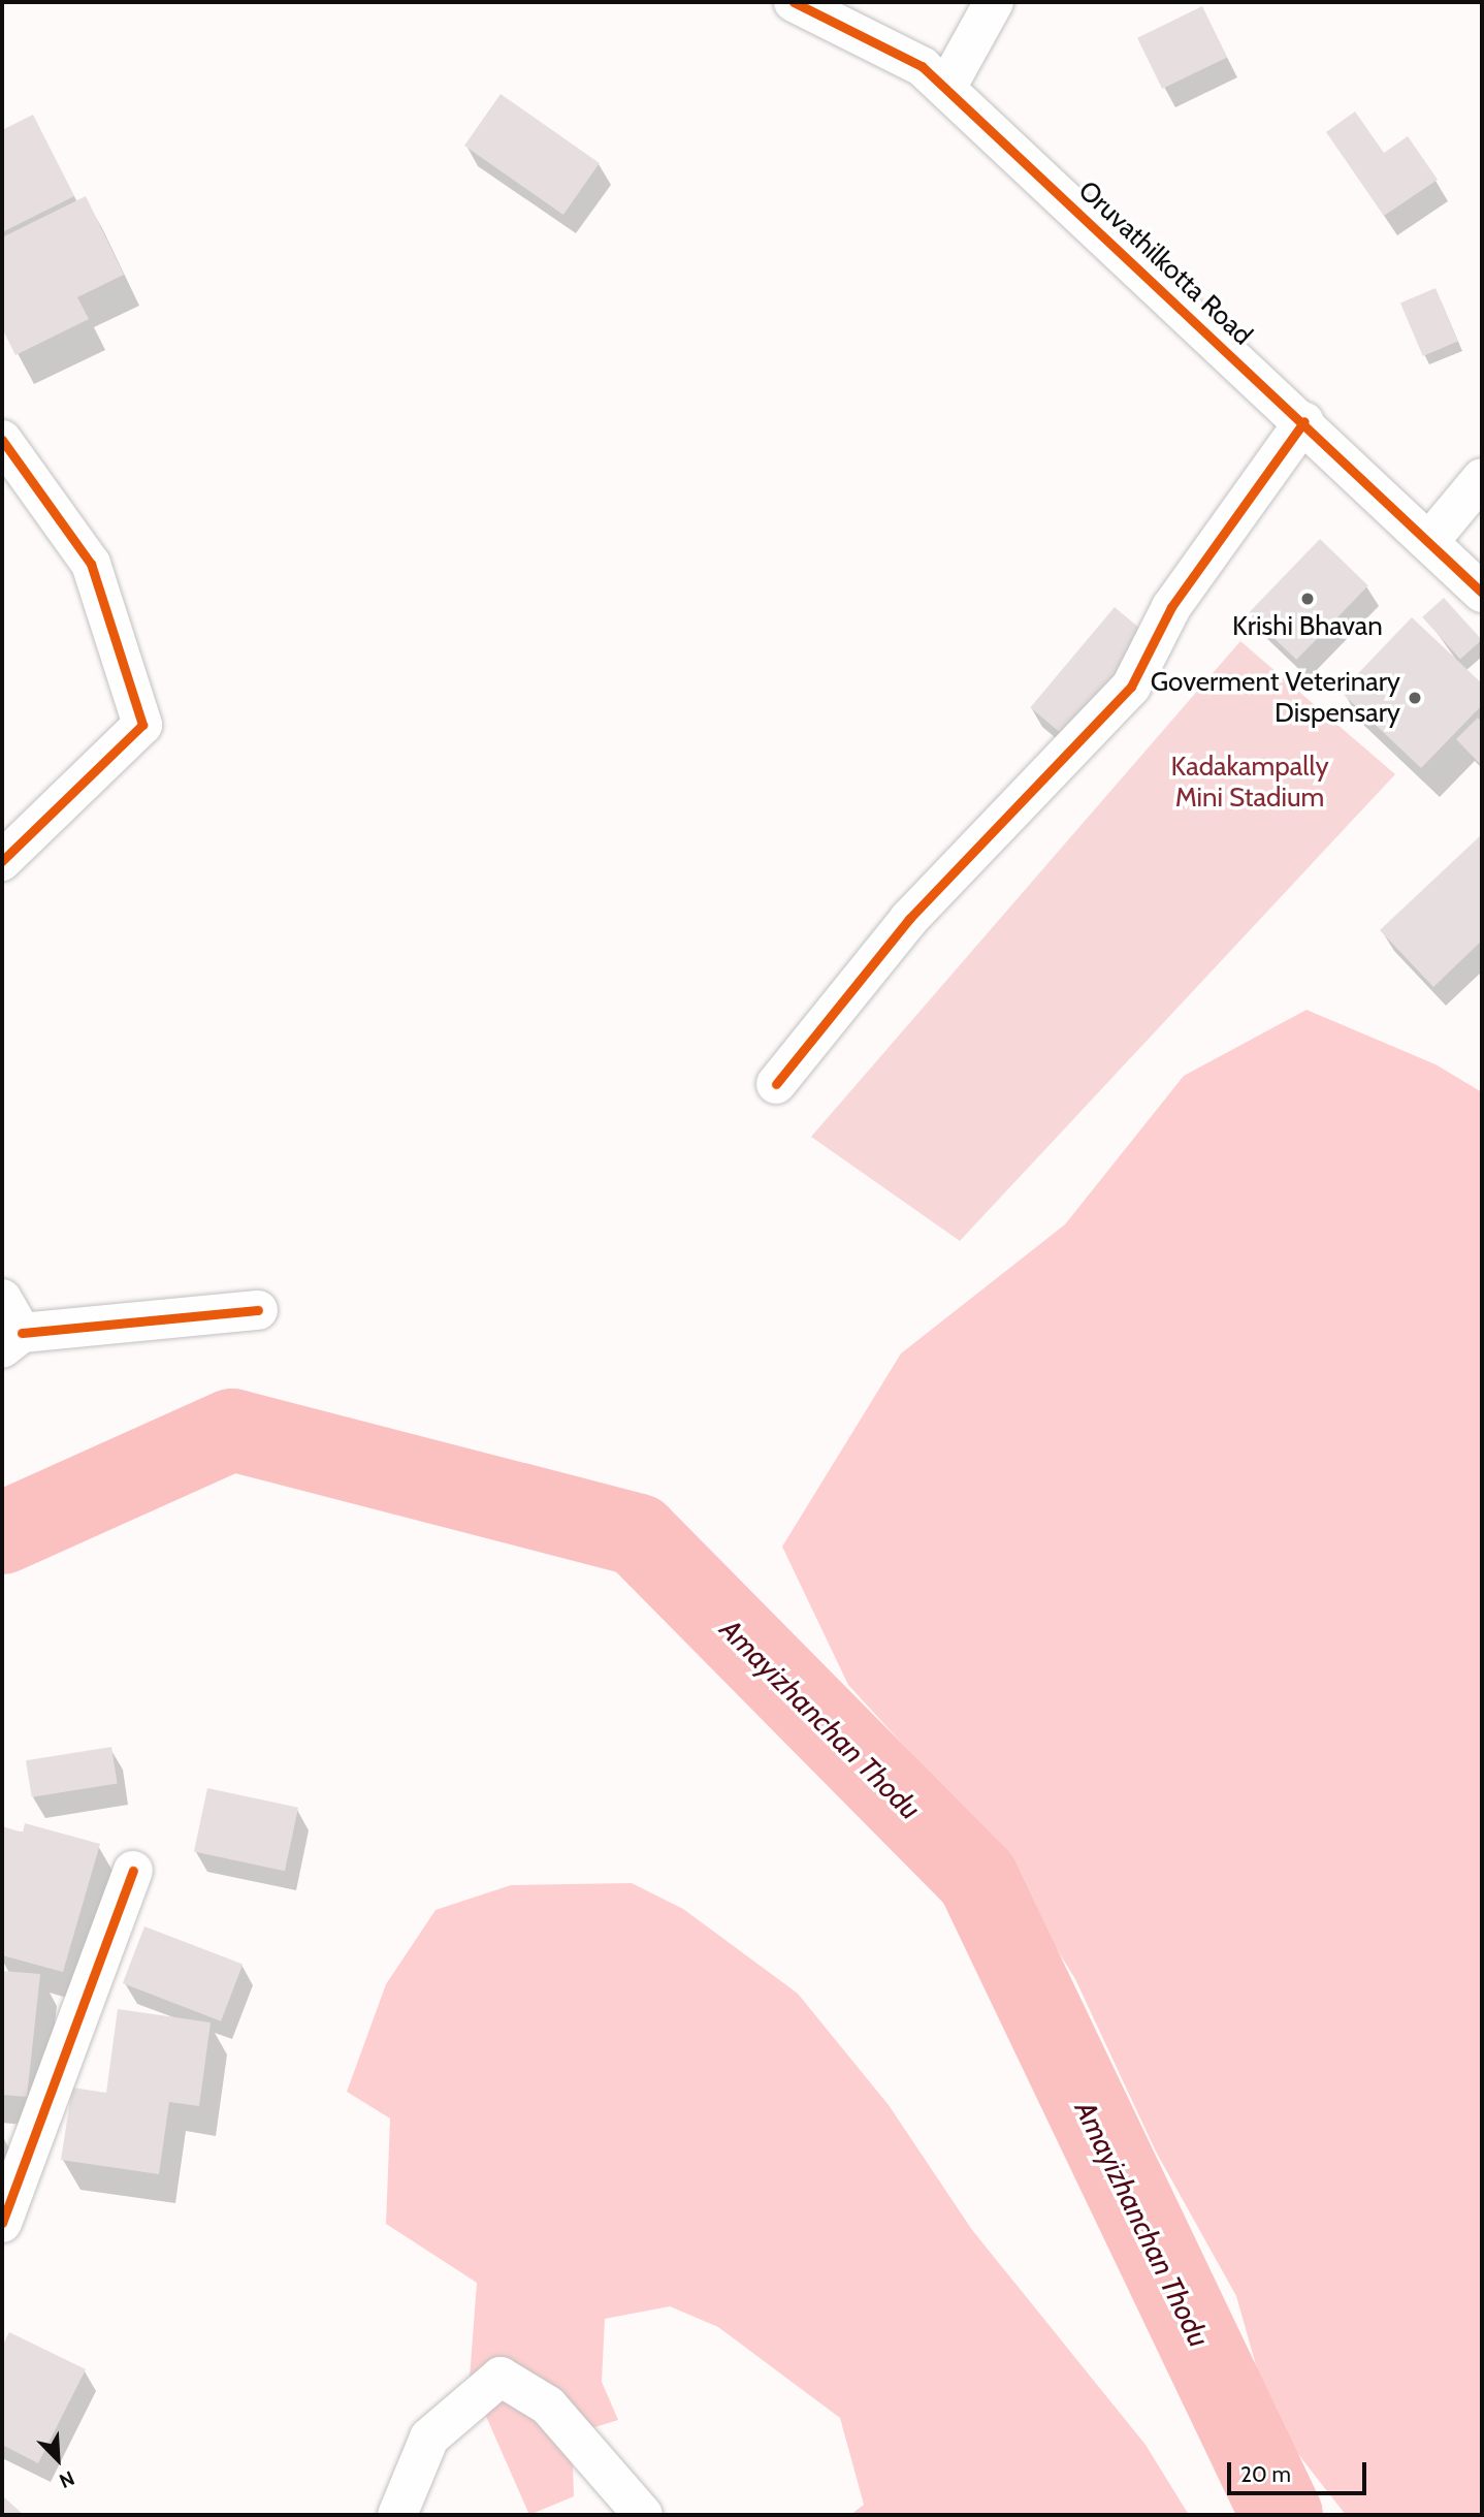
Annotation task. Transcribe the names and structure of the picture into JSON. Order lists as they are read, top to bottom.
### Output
{
  "streets": {
    "street": ["Oruvathilkotta Road"]
  },
  "water": ["Amayizhanchan Thodu"],
  "parks": ["Kadakampally Mini Stadium"],
  "places": ["Krishi Bhavan", "Goverment Veterinary Dispensary"],
  "scale_bar": "20 m",
  "north": "bottom right"
}
